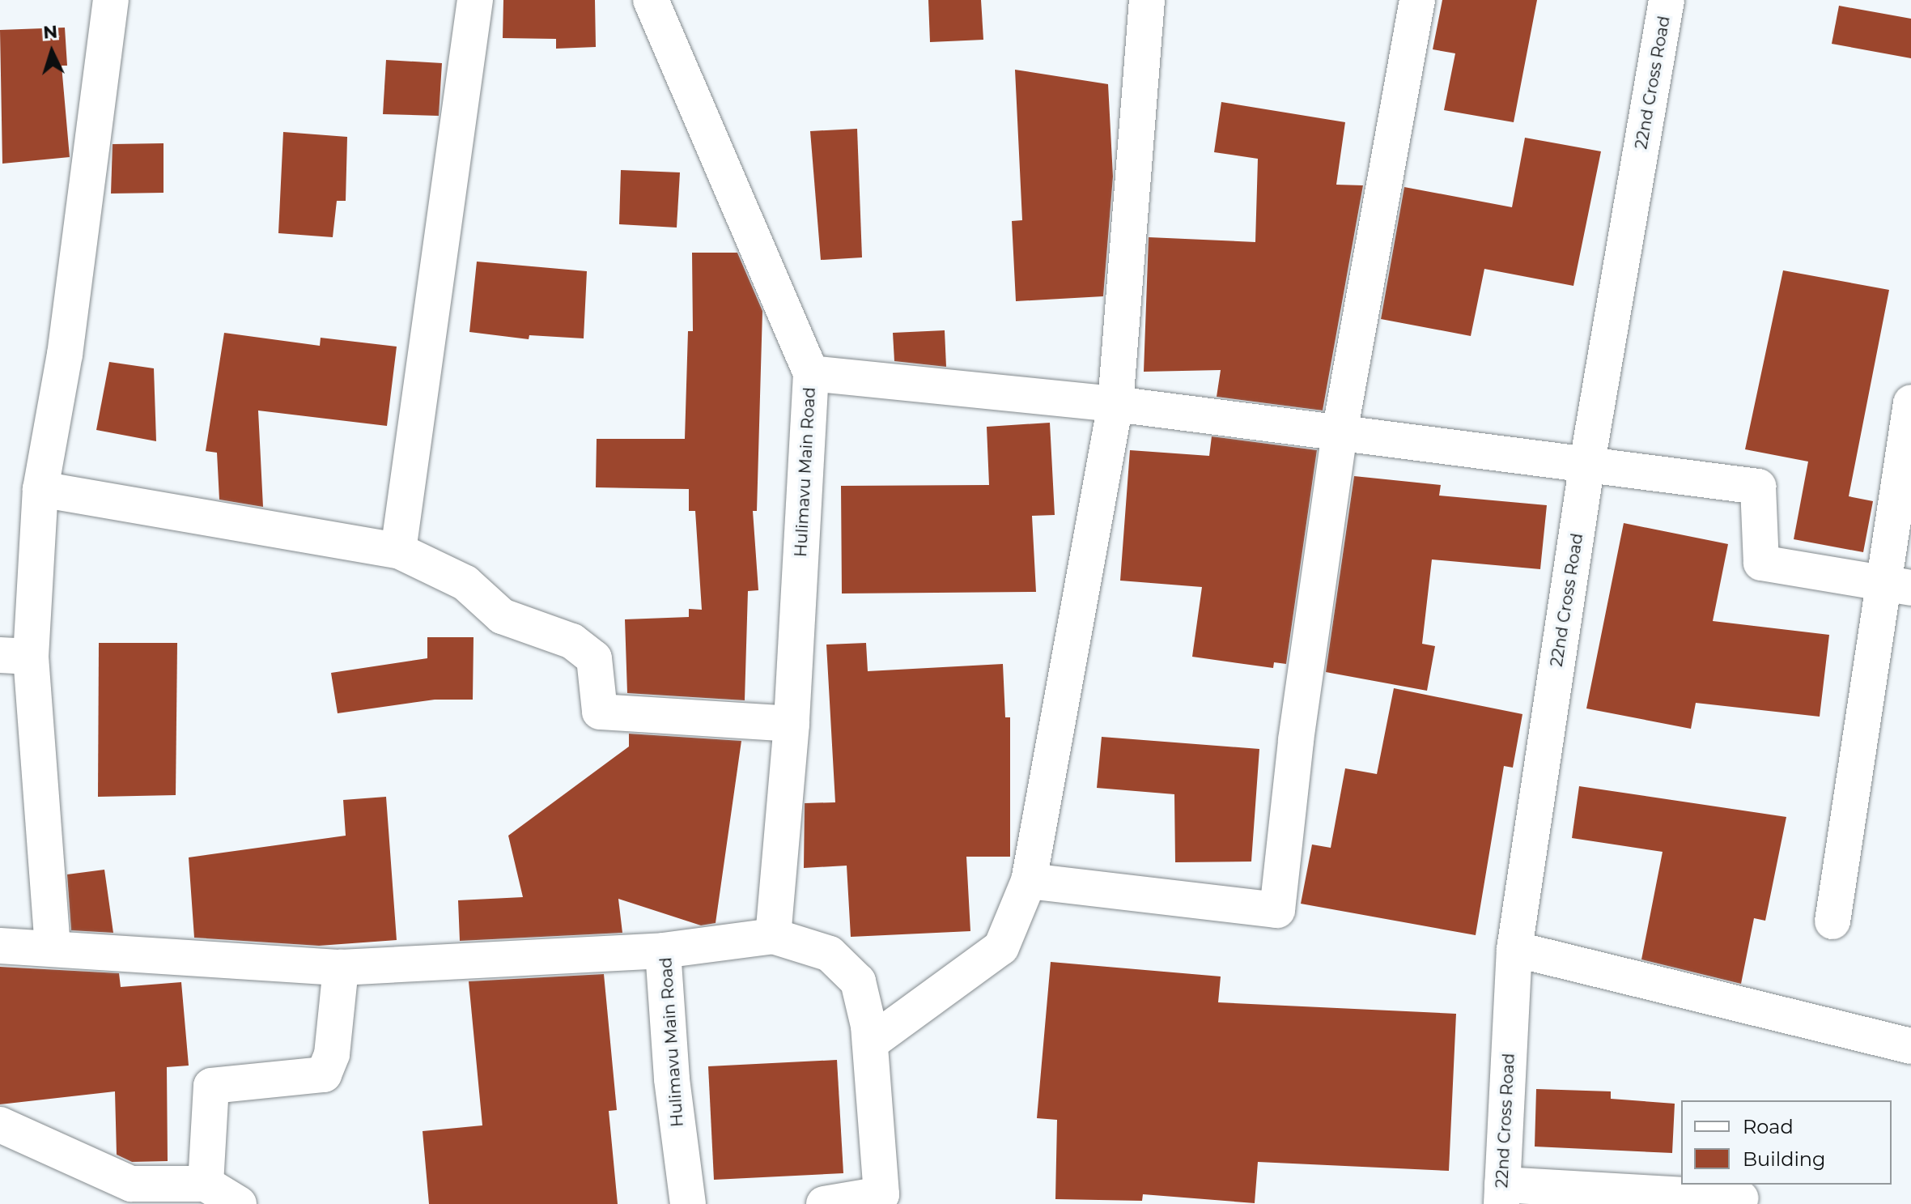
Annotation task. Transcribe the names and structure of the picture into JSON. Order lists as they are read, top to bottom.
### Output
{
  "streets": {
    "street": ["22nd Cross Road", "Hulimavu Main Road"]
  },
  "legend": ["Road", "Building"],
  "north": "top"
}
